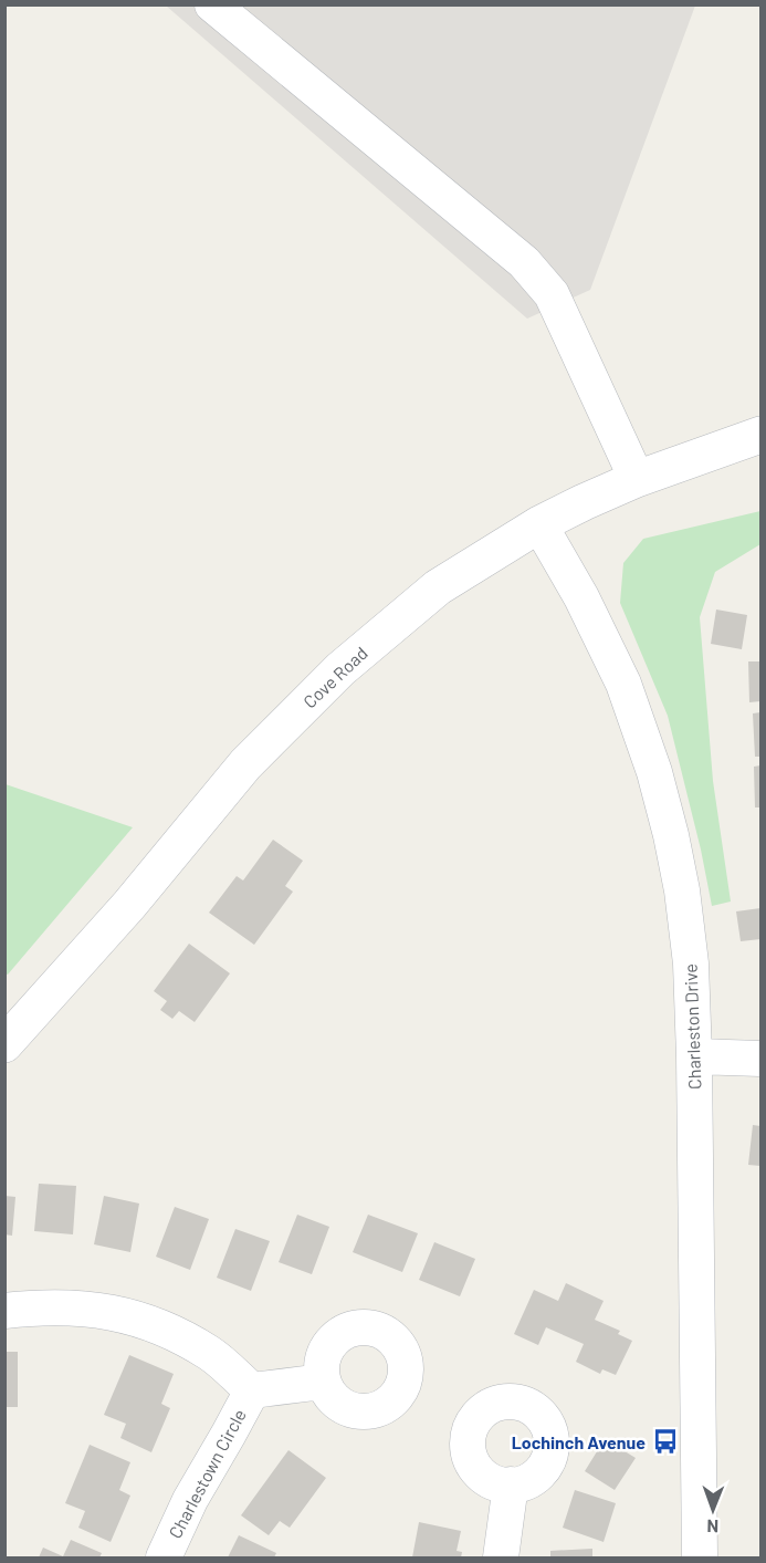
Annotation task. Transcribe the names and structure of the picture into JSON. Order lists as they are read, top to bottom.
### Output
{
  "streets": {
    "street": ["Cove Road", "Charleston Drive", "Charlestown Circle"]
  },
  "crossings": [
    ["Cove Road", "Charleston Drive"]
  ],
  "places": {
    "bus stop": ["Lochinch Avenue"]
  },
  "north": "bottom"
}
